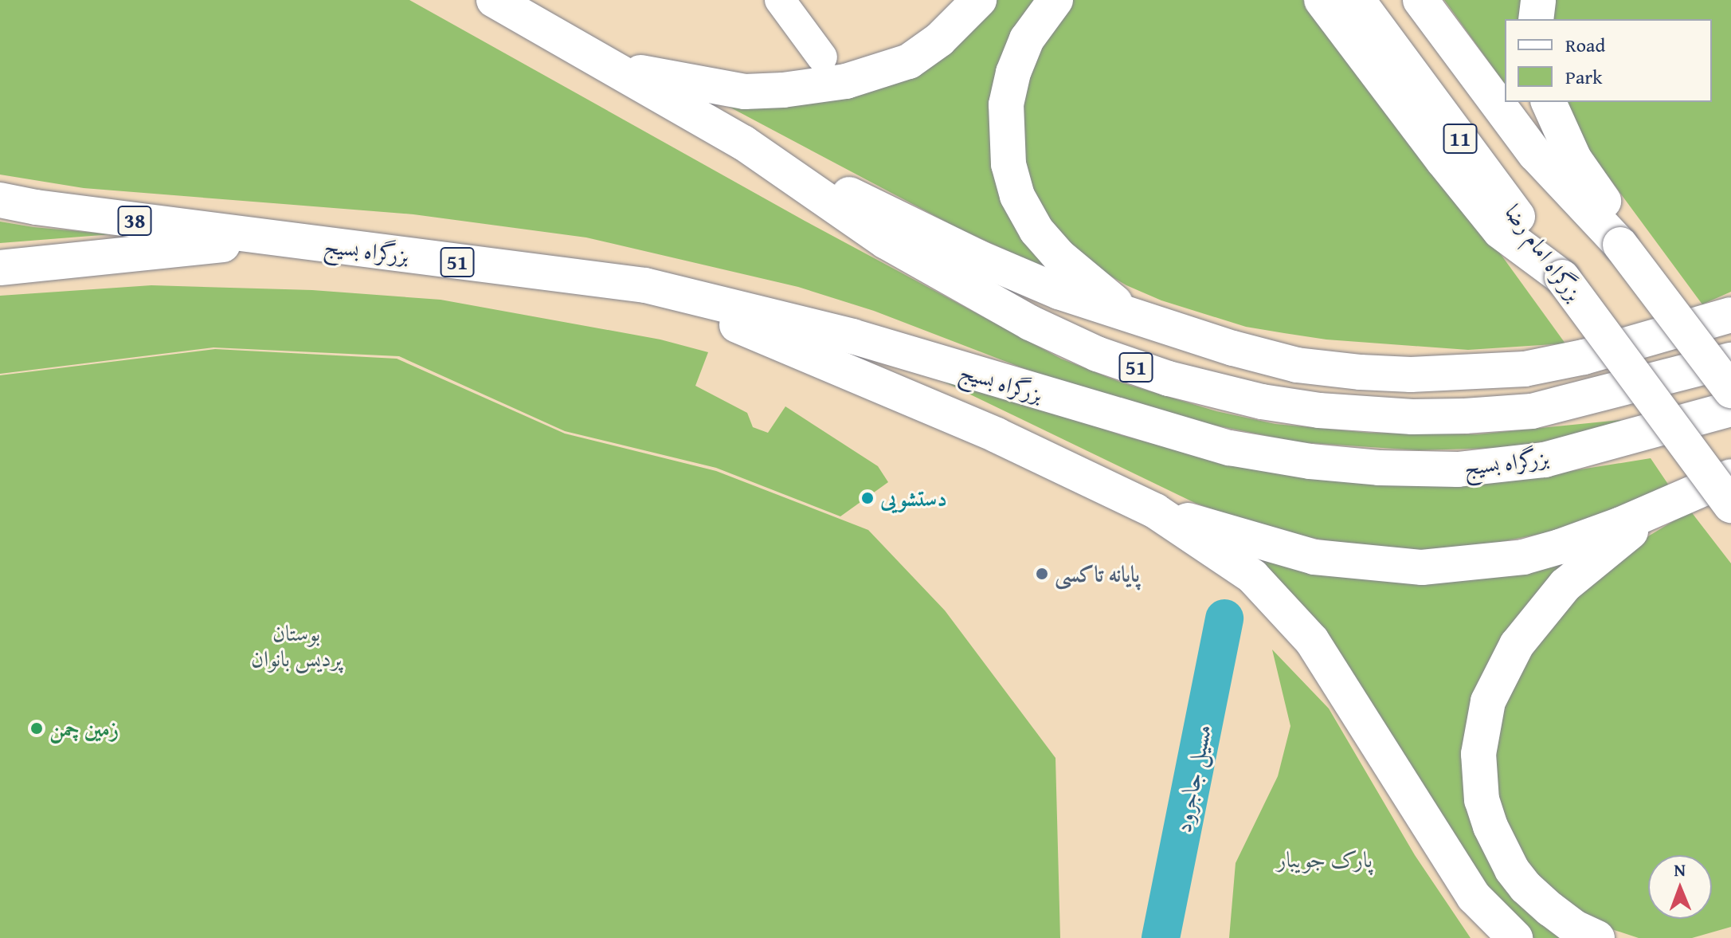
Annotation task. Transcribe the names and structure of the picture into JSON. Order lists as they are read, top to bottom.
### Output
{
  "streets": {
    "highway": [
      "11",
      "38",
      "بزرگراه بسیج",
      "بزرگراه امام رضا",
      "51"
    ]
  },
  "crossings": [
    ["38", "بزرگراه بسیج"]
  ],
  "water": ["مسیل جاجرود"],
  "parks": ["بوستان پردیس بانوان", "پارک جویبار"],
  "places": ["دستشویی", "پایانه تاکسی", "زمین چمن"],
  "legend": ["Road", "Park"],
  "north": "top"
}
